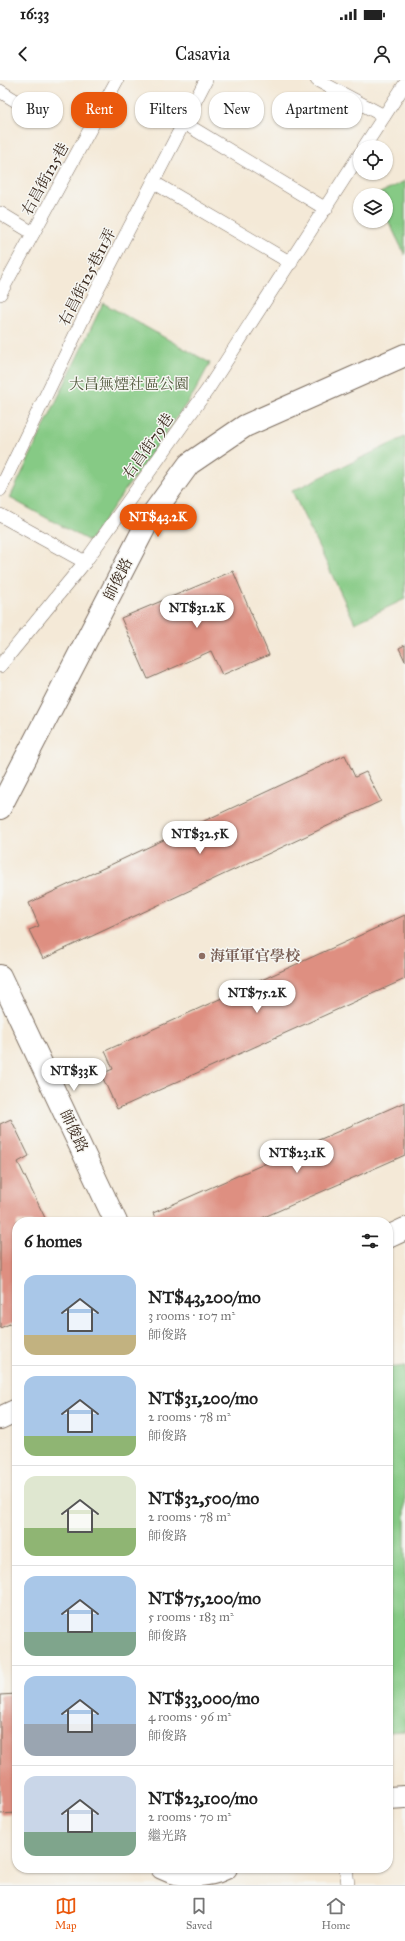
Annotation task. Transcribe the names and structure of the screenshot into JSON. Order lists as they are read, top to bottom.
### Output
{
  "streets": {
    "street": ["師俊路"],
    "lane": ["右昌街125巷", "右昌街125巷11弄", "右昌街79巷"]
  },
  "parks": ["大昌無煙社區公園"],
  "places": ["海軍軍官學校"],
  "page": {
    "status": "16:33",
    "header": "Casavia",
    "chip": [
      "Buy",
      "Rent",
      "Filters",
      "New",
      "Apartment"
    ],
    "price": [
      "NT$43.2K",
      "NT$31.2K",
      "NT$32.5K",
      "NT$75.2K",
      "NT$33K",
      "NT$23.1K"
    ],
    "heading": "6 homes",
    "list": [
      {
        "name": "NT$43,200/mo",
        "note": "3 rooms · 107 m² · 師俊路"
      },
      {
        "name": "NT$31,200/mo",
        "note": "2 rooms · 78 m² · 師俊路"
      },
      {
        "name": "NT$32,500/mo",
        "note": "2 rooms · 78 m² · 師俊路"
      },
      {
        "name": "NT$75,200/mo",
        "note": "5 rooms · 183 m² · 師俊路"
      },
      {
        "name": "NT$33,000/mo",
        "note": "4 rooms · 96 m² · 師俊路"
      },
      {
        "name": "NT$23,100/mo",
        "note": "2 rooms · 70 m² · 繼光路"
      }
    ],
    "tabs": ["Map", "Saved", "Home"]
  }
}
